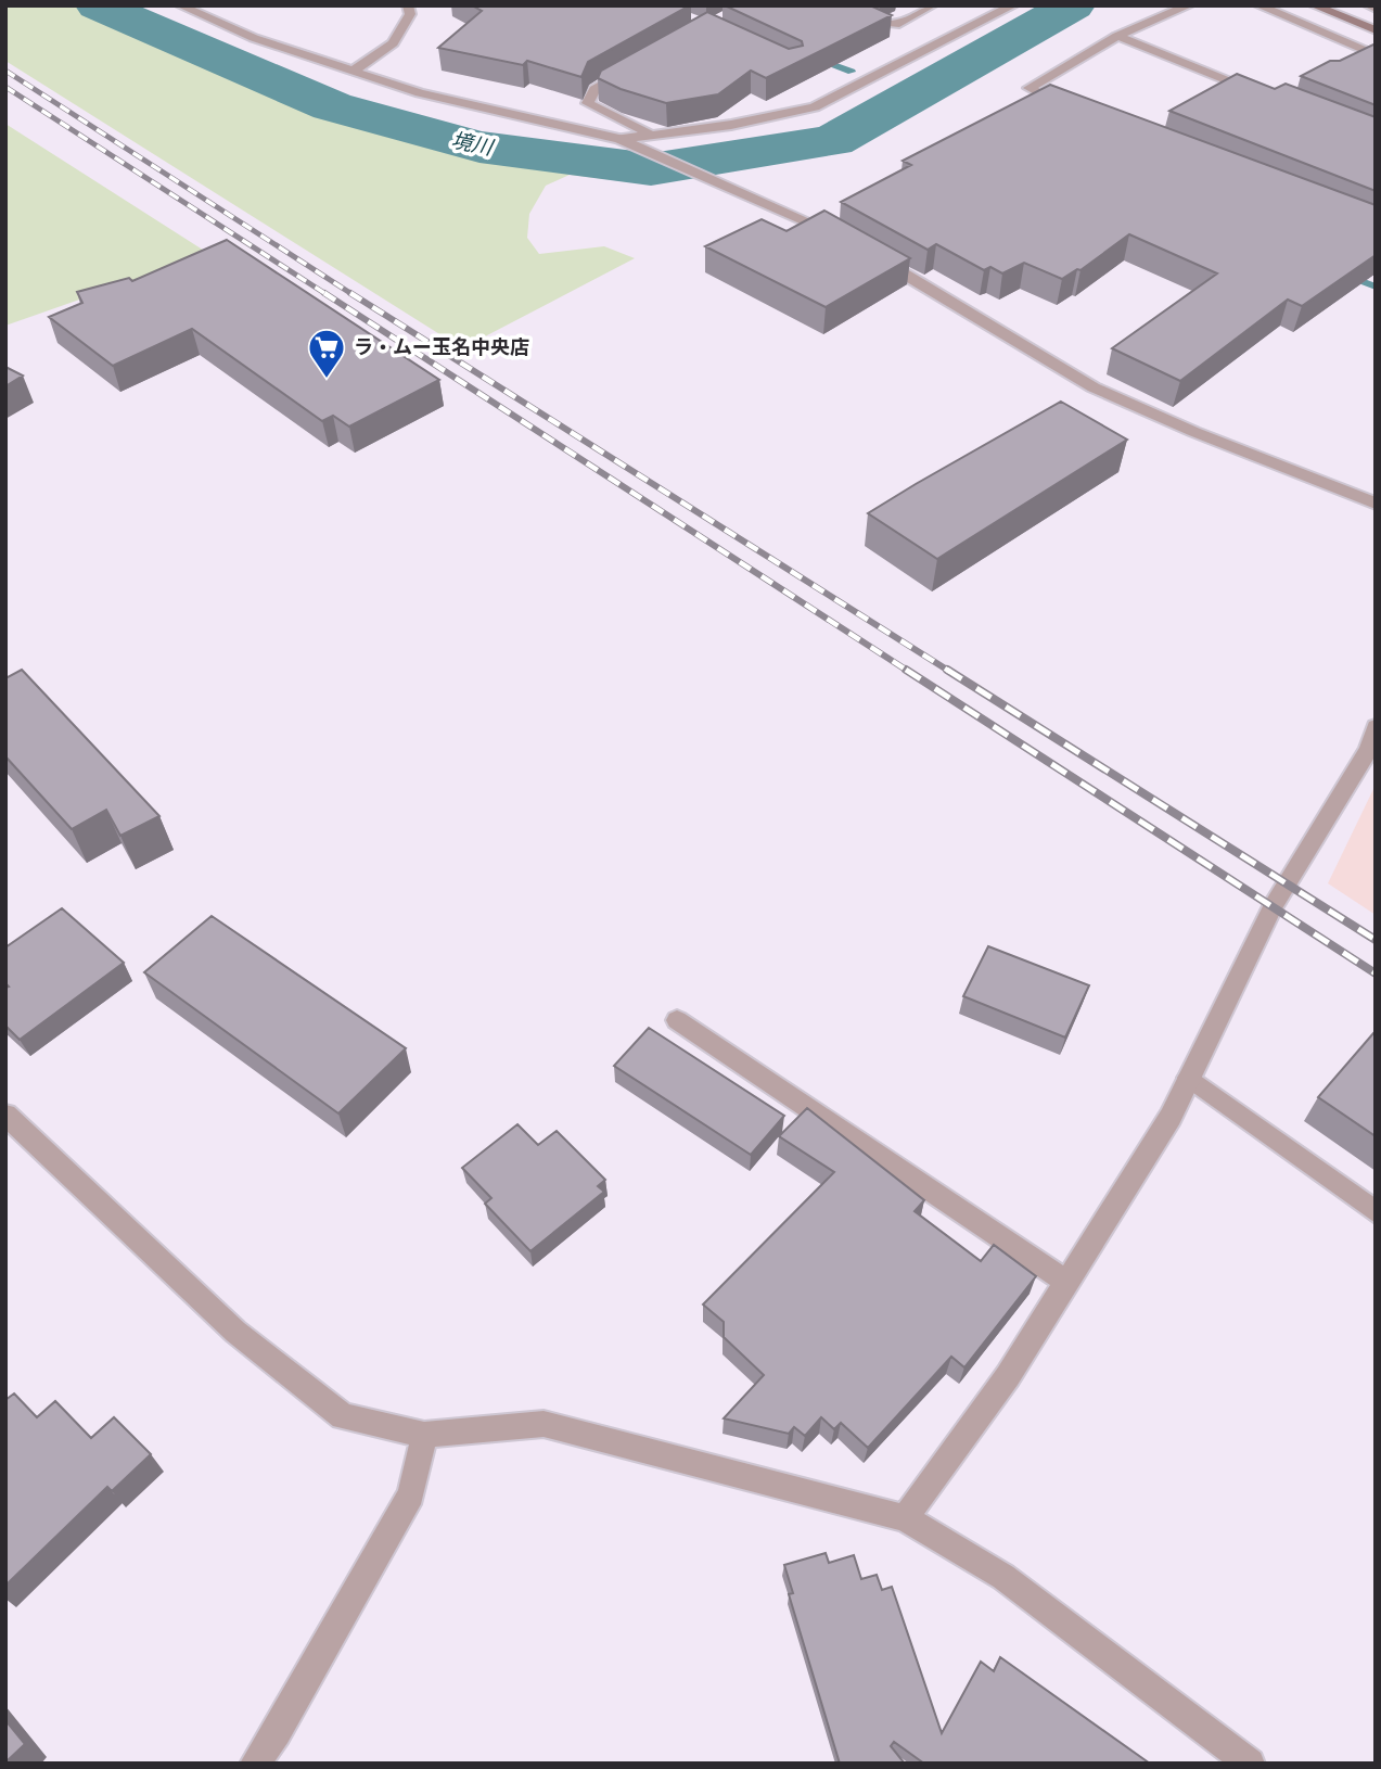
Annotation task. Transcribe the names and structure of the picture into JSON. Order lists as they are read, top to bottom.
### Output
{
  "water": ["境川"],
  "places": {
    "supermarket": ["ラ・ムー玉名中央店"]
  }
}
